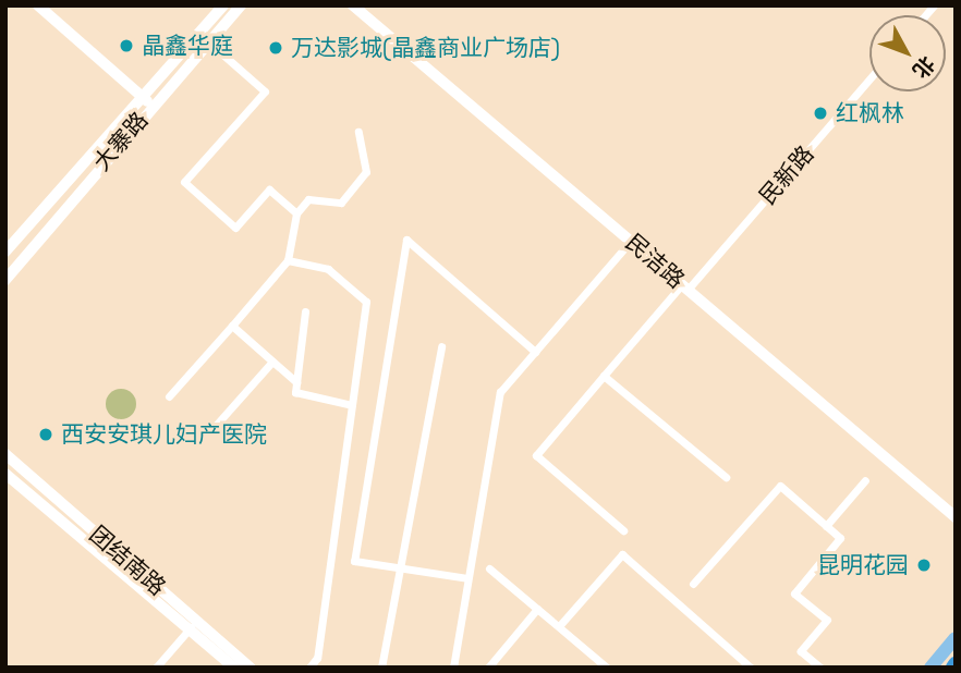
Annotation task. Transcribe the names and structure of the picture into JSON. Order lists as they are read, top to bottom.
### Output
{
  "streets": {
    "main road": ["大寨路", "民洁路", "团结南路"],
    "street": ["民新路"]
  },
  "crossings": [
    ["民新路", "民洁路"]
  ],
  "places": [
    "晶鑫华庭",
    "万达影城(晶鑫商业广场店)",
    "红枫林",
    "西安安琪儿妇产医院",
    "昆明花园"
  ],
  "north": "bottom right"
}
